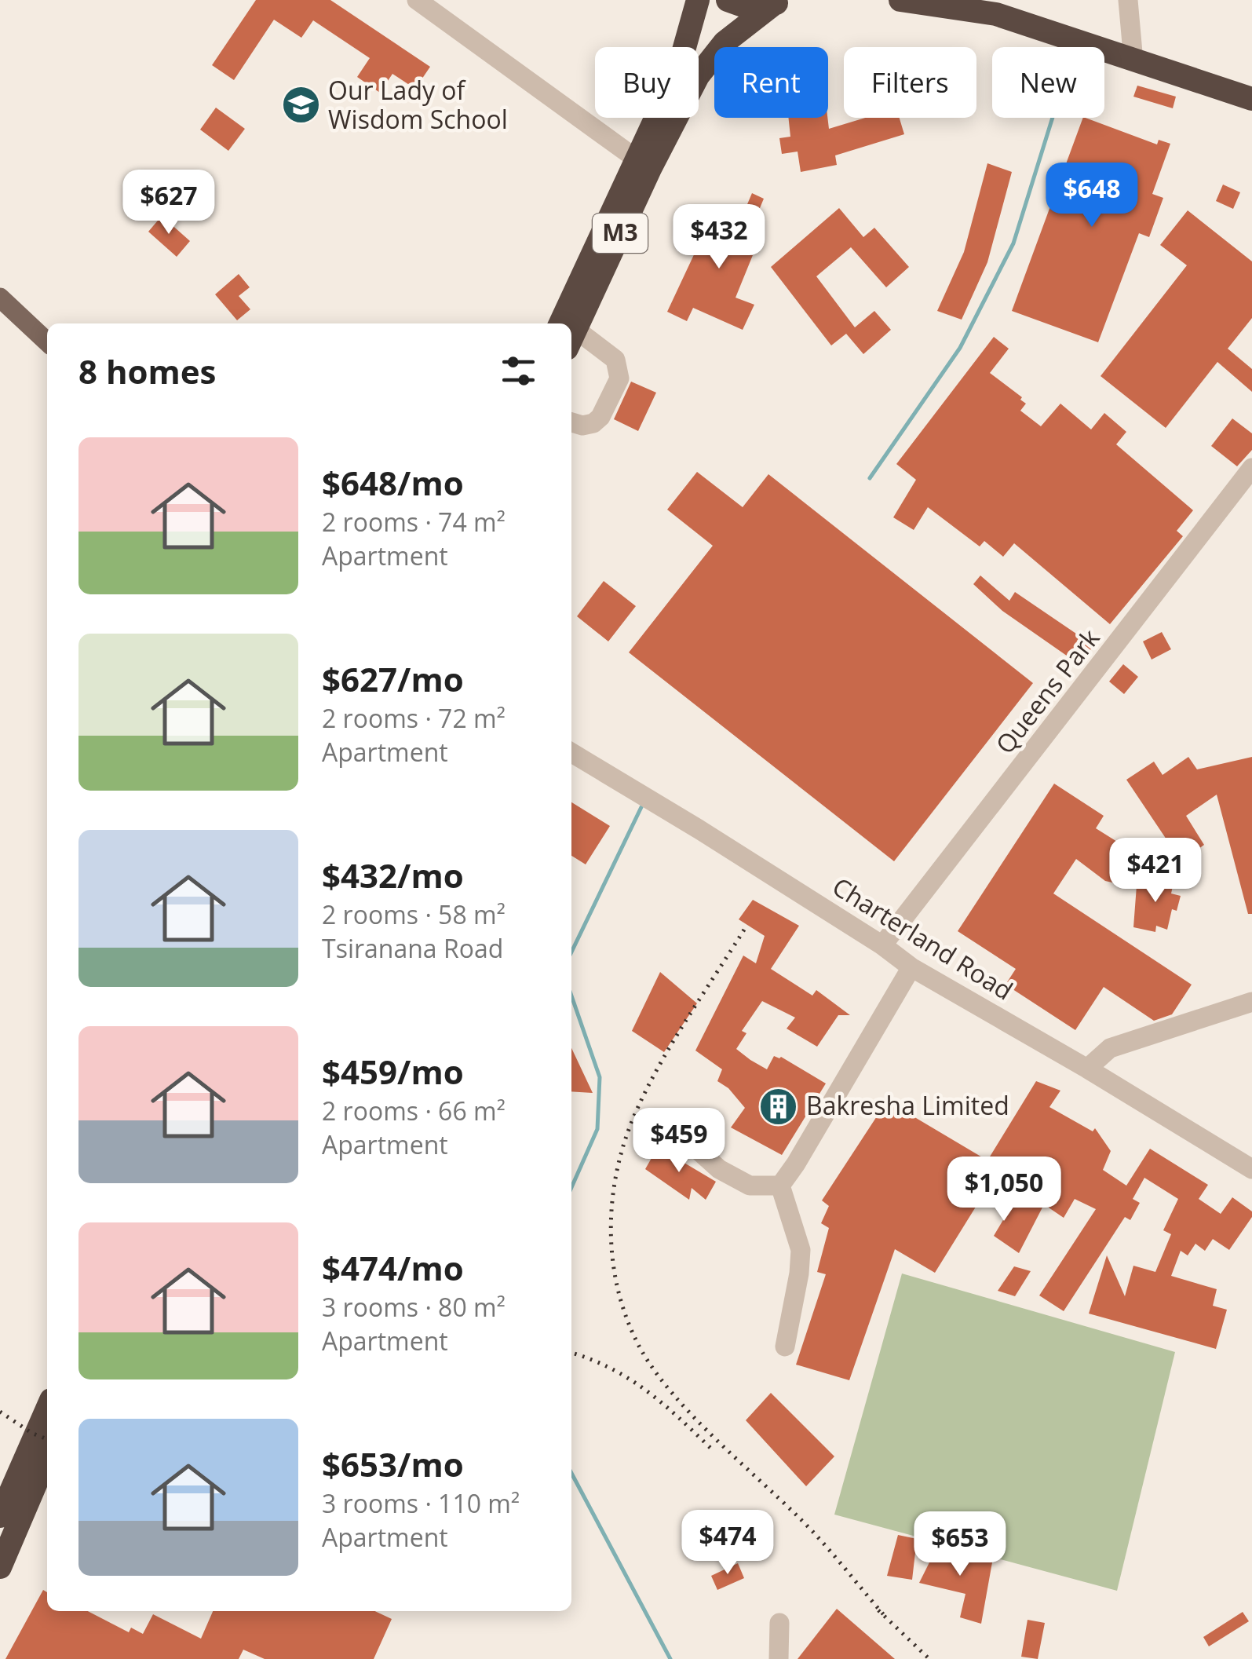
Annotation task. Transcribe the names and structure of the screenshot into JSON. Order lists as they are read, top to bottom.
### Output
{
  "streets": {
    "highway": ["M3"],
    "street": ["Queens Park", "Charterland Road"]
  },
  "crossings": [
    ["Queens Park", "Charterland Road"]
  ],
  "places": {
    "school or university": ["Our Lady of Wisdom School"],
    "building": ["Bakresha Limited"]
  },
  "page": {
    "chip": [
      "Buy",
      "Rent",
      "Filters",
      "New"
    ],
    "price": [
      "$648",
      "$627",
      "$432",
      "$421",
      "$459",
      "$1,050",
      "$474",
      "$653"
    ],
    "heading": "8 homes",
    "list": [
      {
        "name": "$648/mo",
        "note": "2 rooms · 74 m² · Apartment"
      },
      {
        "name": "$627/mo",
        "note": "2 rooms · 72 m² · Apartment"
      },
      {
        "name": "$432/mo",
        "note": "2 rooms · 58 m² · Tsiranana Road"
      },
      {
        "name": "$459/mo",
        "note": "2 rooms · 66 m² · Apartment"
      },
      {
        "name": "$474/mo",
        "note": "3 rooms · 80 m² · Apartment"
      },
      {
        "name": "$653/mo",
        "note": "3 rooms · 110 m² · Apartment"
      }
    ]
  }
}
